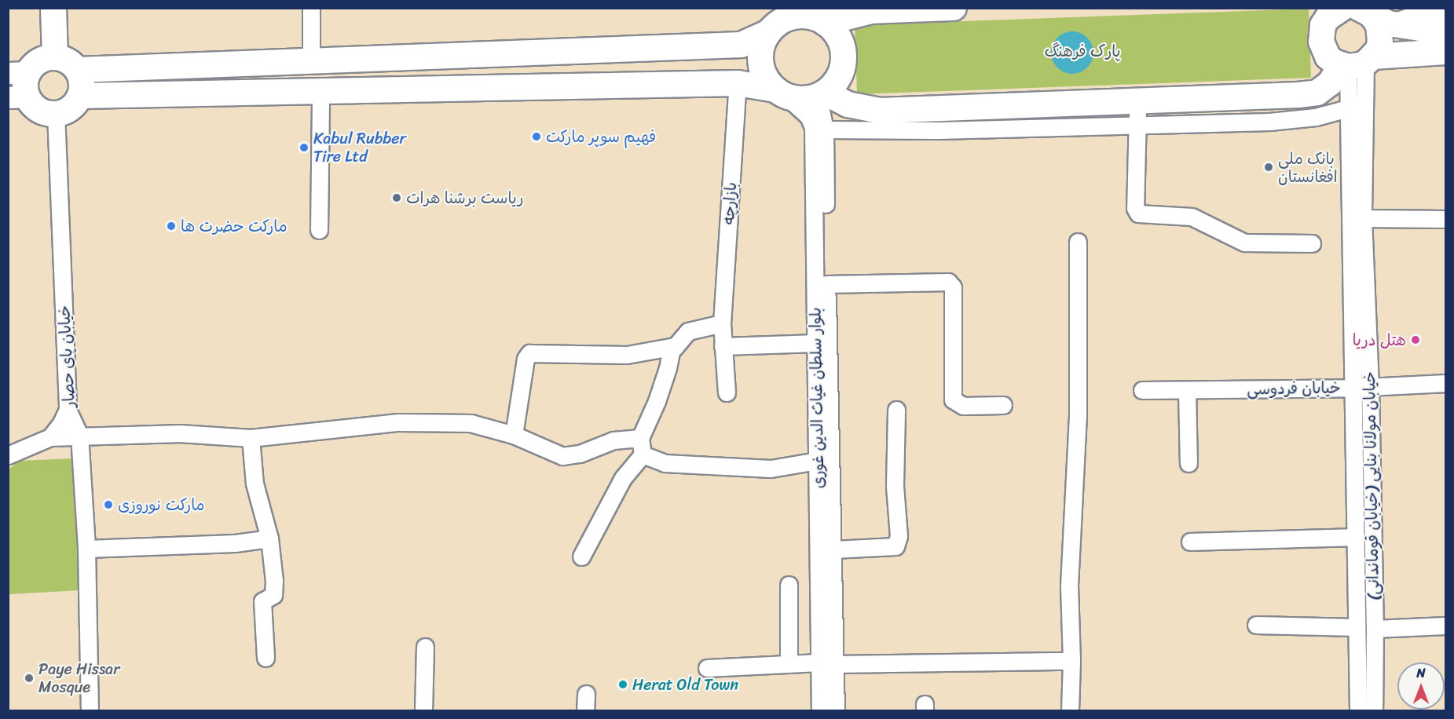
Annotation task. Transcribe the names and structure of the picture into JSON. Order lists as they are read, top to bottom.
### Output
{
  "streets": {
    "street": [
      "بازارچه",
      "خیابان پای حصار",
      "خیابان فردوسی",
      "بلوار سلطان غیاث الدین غوری",
      "خیابان مولانا بنایی (خیابان قوماندانی)"
    ]
  },
  "crossings": [
    ["خیابان فردوسی", "خیابان مولانا بنایی (خیابان قوماندانی)"]
  ],
  "parks": ["پارک فرهنگ"],
  "places": [
    "فهیم سوپر مارکت",
    "Kabul Rubber Tire Ltd",
    "بانک ملی افغانستان",
    "ریاست برشنا هرات",
    "مارکت حضرت ها",
    "هتل دریا",
    "مارکت نوروزی",
    "Paye Hissar Mosque",
    "Herat Old Town"
  ],
  "north": "top"
}
